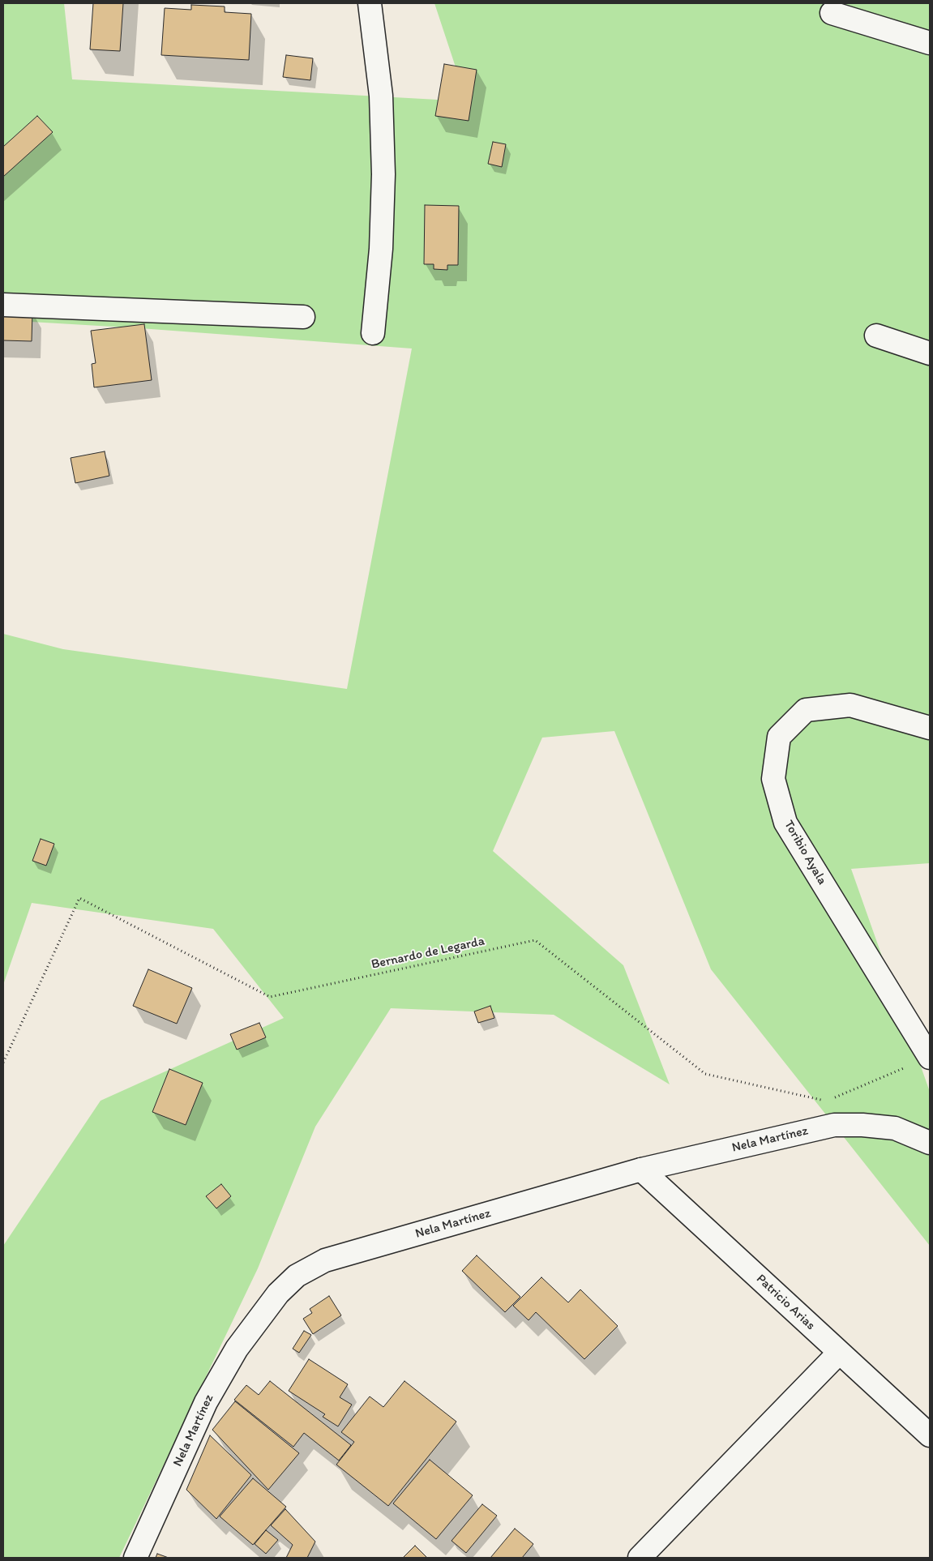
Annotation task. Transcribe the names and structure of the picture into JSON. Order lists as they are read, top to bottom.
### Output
{
  "streets": {
    "street": ["Toribio Ayala", "Nela Martínez", "Patricio Arias"],
    "path": ["Bernardo de Legarda"]
  },
  "crossings": [
    ["Nela Martínez", "Patricio Arias"]
  ]
}
